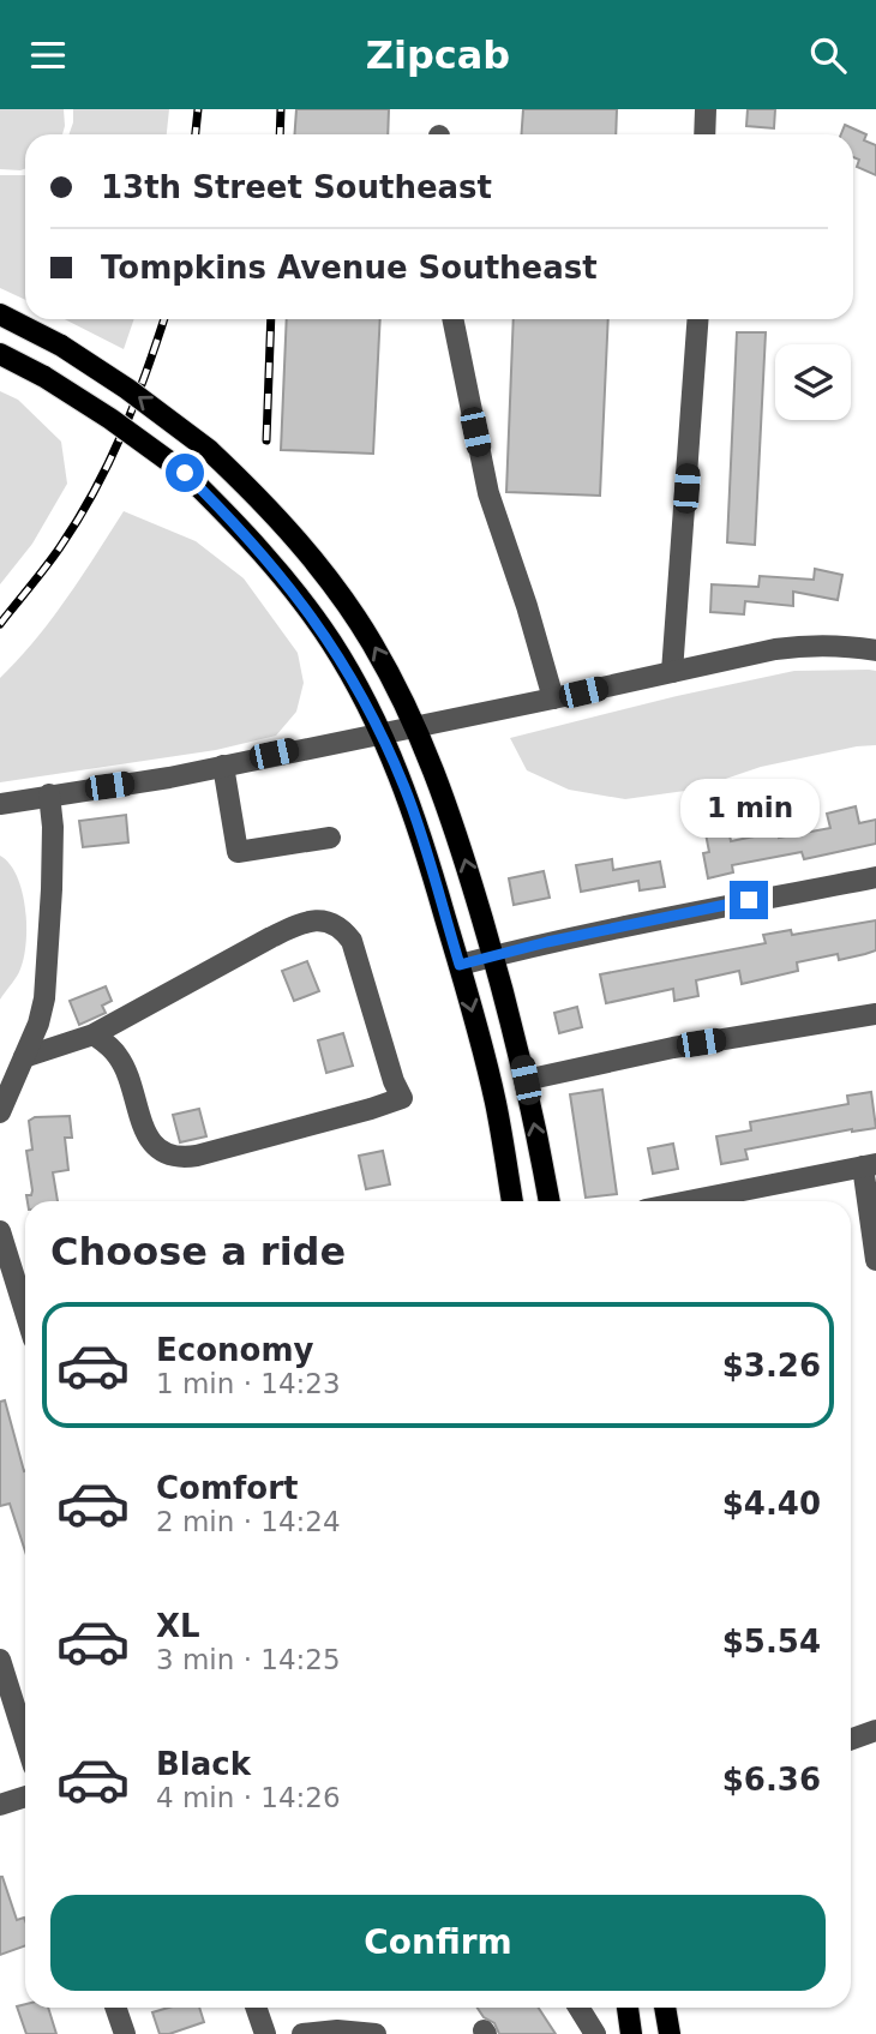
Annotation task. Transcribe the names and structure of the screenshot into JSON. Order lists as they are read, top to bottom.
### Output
{
  "page": {
    "header": "Zipcab",
    "banner": ["13th Street Southeast", "Tompkins Avenue Southeast"],
    "bubble": "1 min",
    "heading": "Choose a ride",
    "list": [
      {
        "name": "Economy",
        "note": "1 min · 14:23",
        "value": "$3.26"
      },
      {
        "name": "Comfort",
        "note": "2 min · 14:24",
        "value": "$4.40"
      },
      {
        "name": "XL",
        "note": "3 min · 14:25",
        "value": "$5.54"
      },
      {
        "name": "Black",
        "note": "4 min · 14:26",
        "value": "$6.36"
      }
    ],
    "buttons": "Confirm"
  }
}
